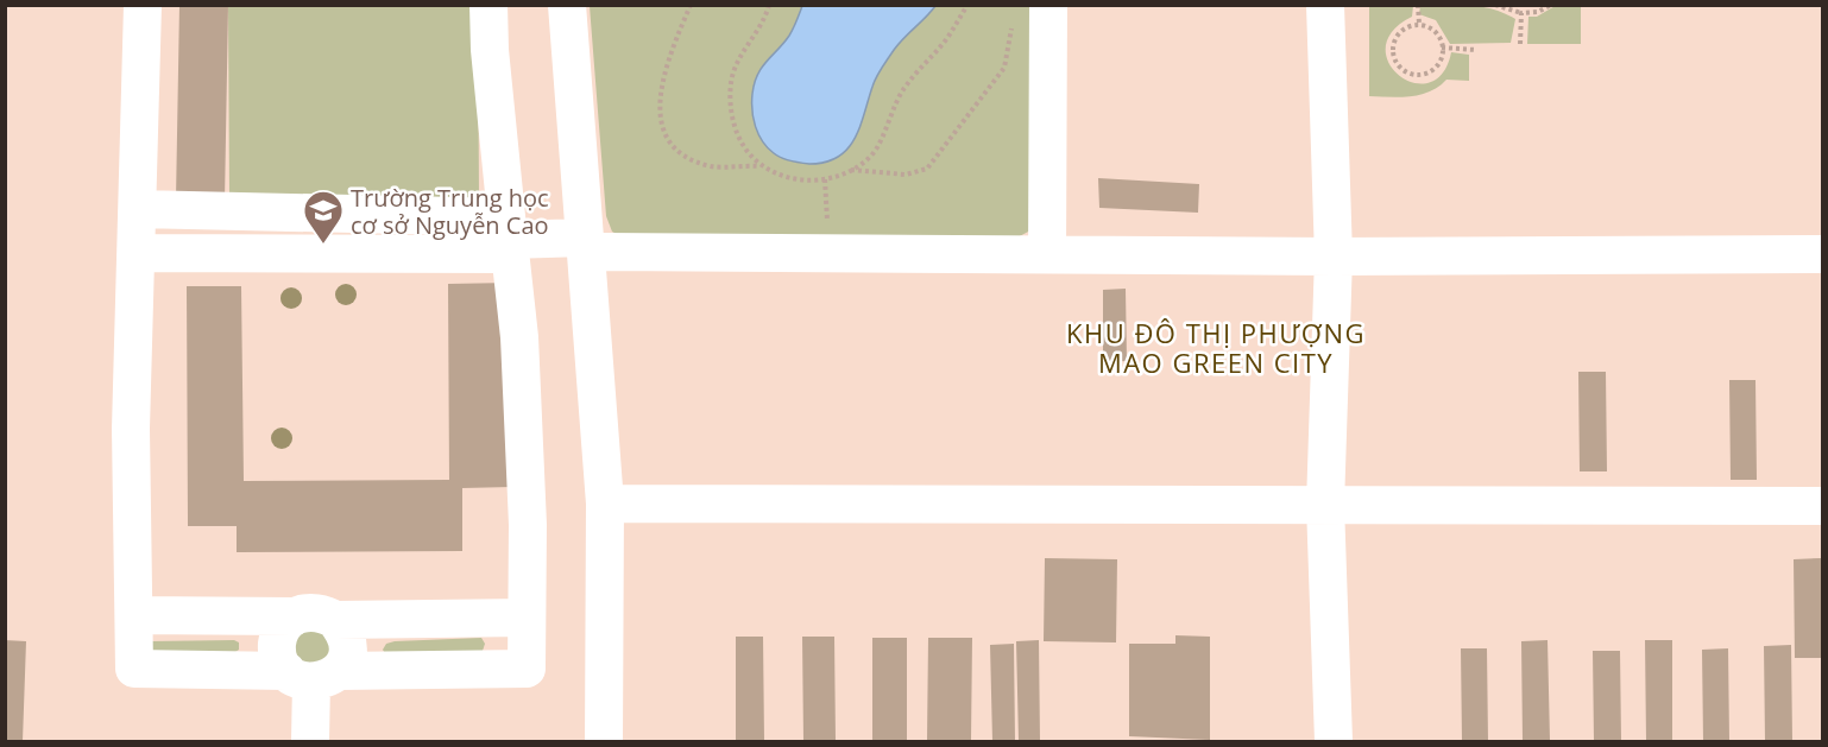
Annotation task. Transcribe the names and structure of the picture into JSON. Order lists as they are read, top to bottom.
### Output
{
  "districts": ["KHU ĐÔ THỊ PHƯỢNG MAO GREEN CITY"],
  "places": {
    "school or university": ["Trường Trung học cơ sở Nguyễn Cao"]
  }
}
